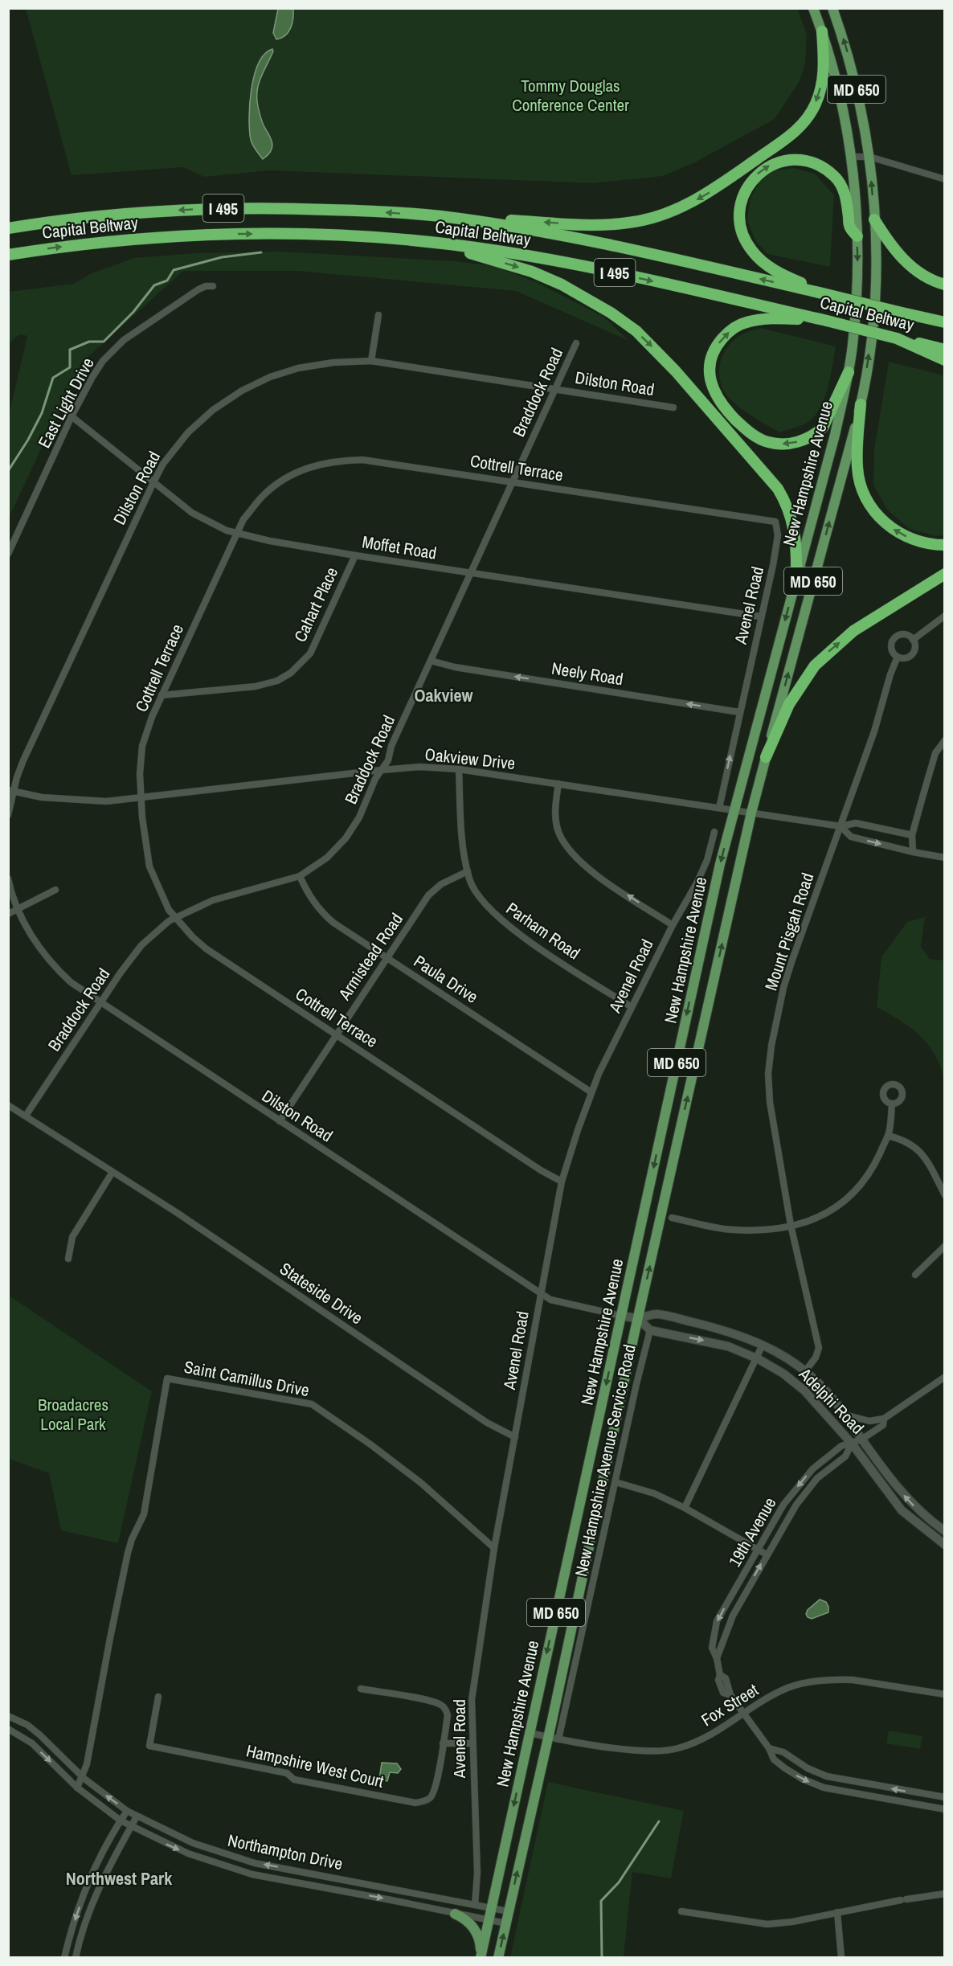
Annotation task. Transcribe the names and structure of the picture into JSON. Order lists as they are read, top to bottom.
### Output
{
  "streets": {
    "highway": ["I 495", "Capital Beltway"],
    "main road": ["MD 650", "New Hampshire Avenue", "Adelphi Road"],
    "street": [
      "Dilston Road",
      "Braddock Road",
      "East Light Drive",
      "Cottrell Terrace",
      "Moffet Road",
      "Cahart Place",
      "Avenel Road",
      "Neely Road",
      "Oakview Drive",
      "Parham Road",
      "Mount Pisgah Road",
      "Armistead Road",
      "Paula Drive",
      "Stateside Drive",
      "Saint Camillus Drive",
      "New Hampshire Avenue Service Road",
      "19th Avenue",
      "Fox Street",
      "Hampshire West Court",
      "Northampton Drive"
    ]
  },
  "crossings": [
    ["Dilston Road", "Braddock Road"],
    ["Dilston Road", "New Hampshire Avenue"],
    ["Dilston Road", "Moffet Road"],
    ["Dilston Road", "Avenel Road"],
    ["Dilston Road", "Oakview Drive"],
    ["Dilston Road", "Armistead Road"],
    ["Dilston Road", "Adelphi Road"],
    ["Braddock Road", "Cottrell Terrace"],
    ["Braddock Road", "Moffet Road"],
    ["Braddock Road", "Neely Road"],
    ["Braddock Road", "Oakview Drive"],
    ["Braddock Road", "Paula Drive"],
    ["East Light Drive", "Moffet Road"],
    ["Cottrell Terrace", "Moffet Road"],
    ["Cottrell Terrace", "Cahart Place"],
    ["Cottrell Terrace", "Avenel Road"],
    ["Cottrell Terrace", "Oakview Drive"],
    ["Cottrell Terrace", "Armistead Road"],
    ["New Hampshire Avenue", "Oakview Drive"],
    ["New Hampshire Avenue", "Adelphi Road"],
    ["New Hampshire Avenue", "Fox Street"],
    ["New Hampshire Avenue", "Northampton Drive"],
    ["Moffet Road", "Cahart Place"],
    ["Moffet Road", "Avenel Road"],
    ["Avenel Road", "Neely Road"],
    ["Avenel Road", "Oakview Drive"],
    ["Avenel Road", "Parham Road"],
    ["Avenel Road", "Paula Drive"],
    ["Avenel Road", "Stateside Drive"],
    ["Avenel Road", "Saint Camillus Drive"],
    ["Avenel Road", "Northampton Drive"],
    ["Oakview Drive", "Parham Road"],
    ["Oakview Drive", "Mount Pisgah Road"],
    ["Parham Road", "Armistead Road"],
    ["Mount Pisgah Road", "Adelphi Road"],
    ["Armistead Road", "Paula Drive"],
    ["Saint Camillus Drive", "Northampton Drive"],
    ["Adelphi Road", "New Hampshire Avenue Service Road"],
    ["Adelphi Road", "19th Avenue"],
    ["New Hampshire Avenue Service Road", "Fox Street"],
    ["19th Avenue", "Fox Street"]
  ],
  "one_way": ["Neely Road"],
  "districts": ["Oakview", "Northwest Park"],
  "parks": ["Tommy Douglas Conference Center", "Broadacres Local Park"]
}
